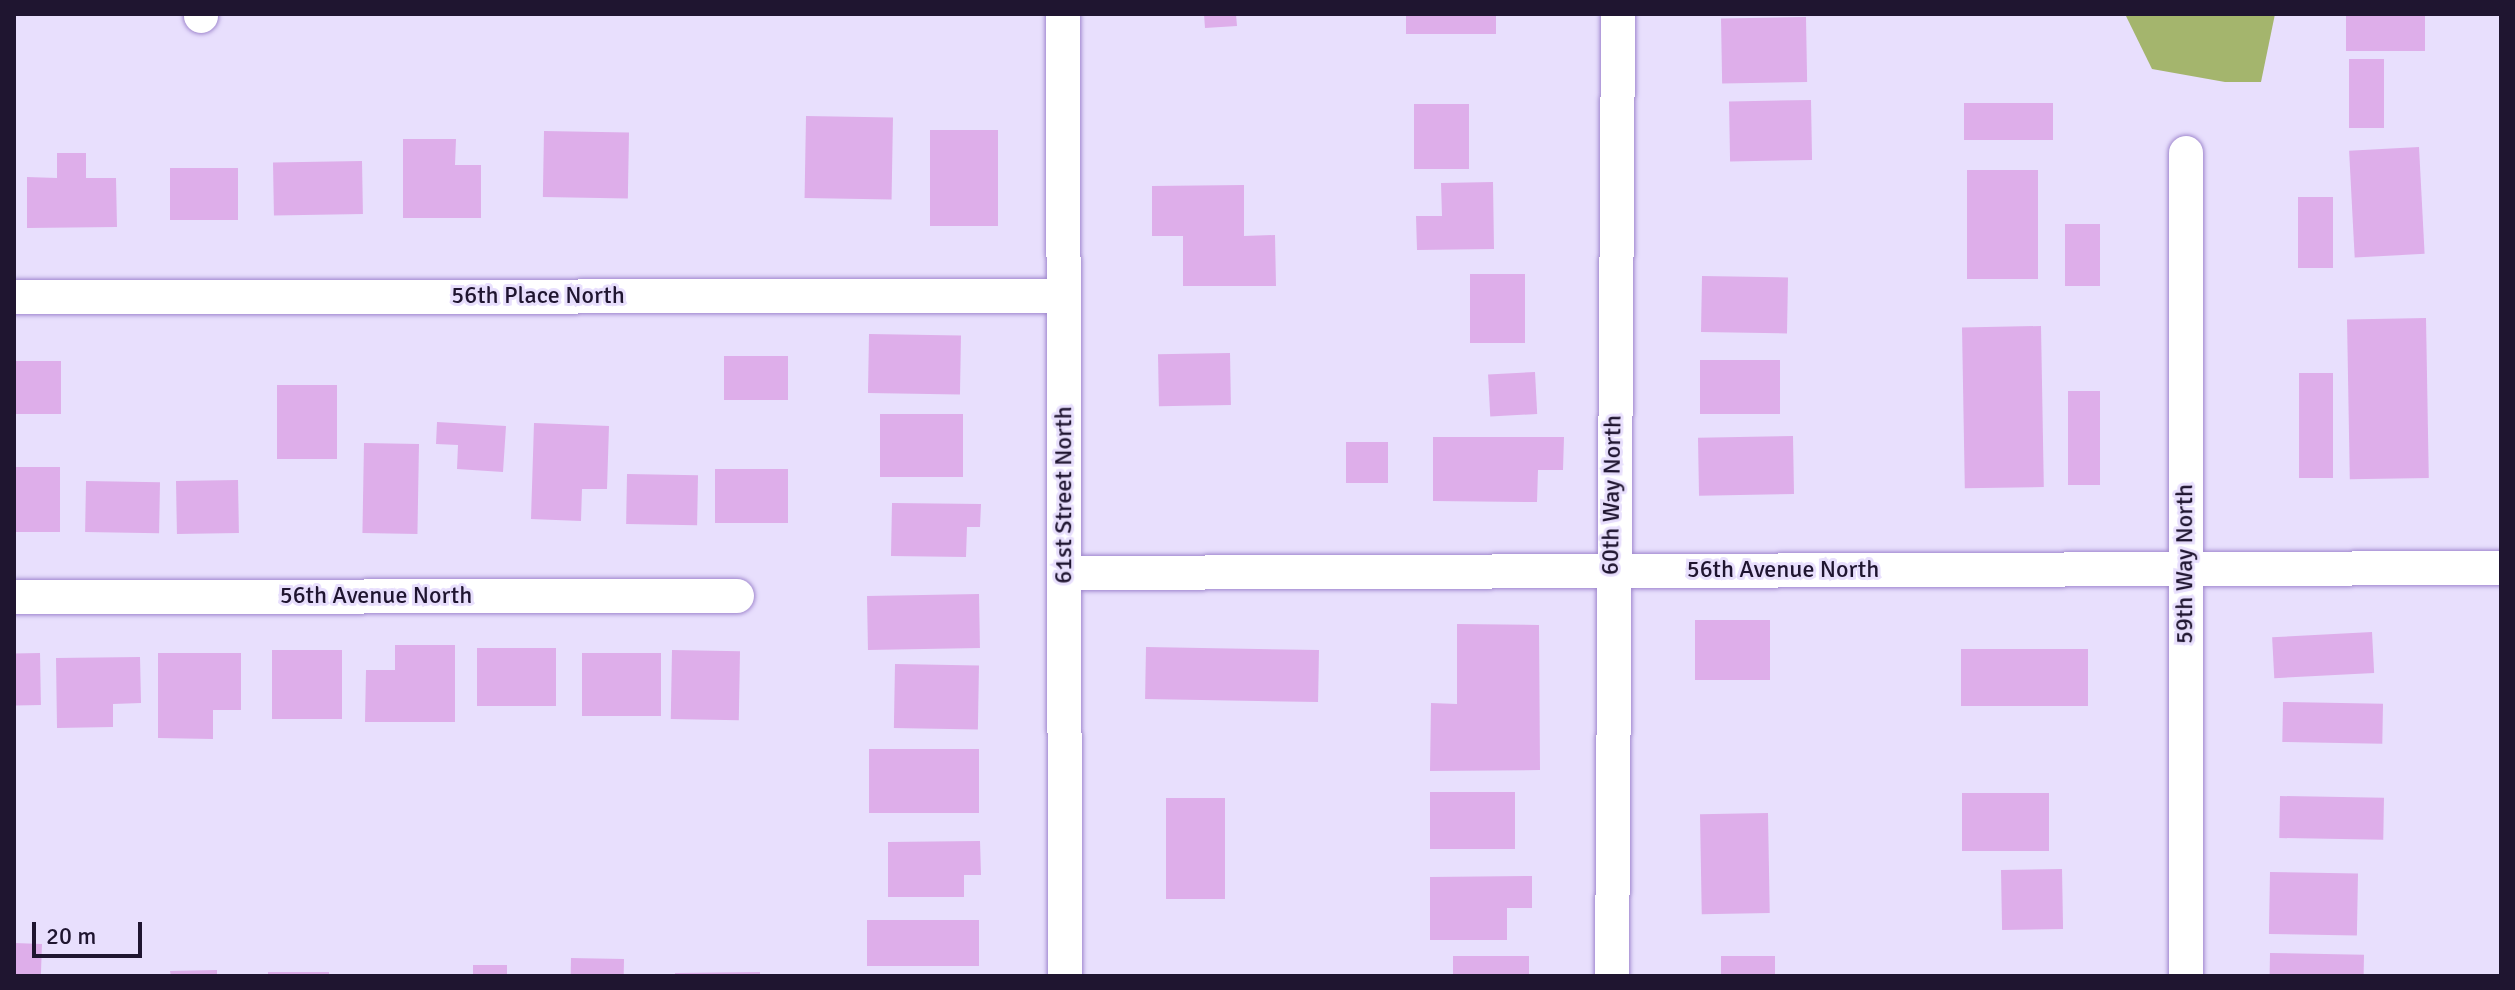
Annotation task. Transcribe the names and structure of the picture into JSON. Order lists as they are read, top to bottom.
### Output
{
  "streets": {
    "street": [
      "56th Place North",
      "61st Street North",
      "60th Way North",
      "59th Way North",
      "56th Avenue North"
    ]
  },
  "crossings": [
    ["56th Place North", "61st Street North"],
    ["61st Street North", "56th Avenue North"],
    ["60th Way North", "56th Avenue North"],
    ["59th Way North", "56th Avenue North"]
  ],
  "scale_bar": "20 m"
}
